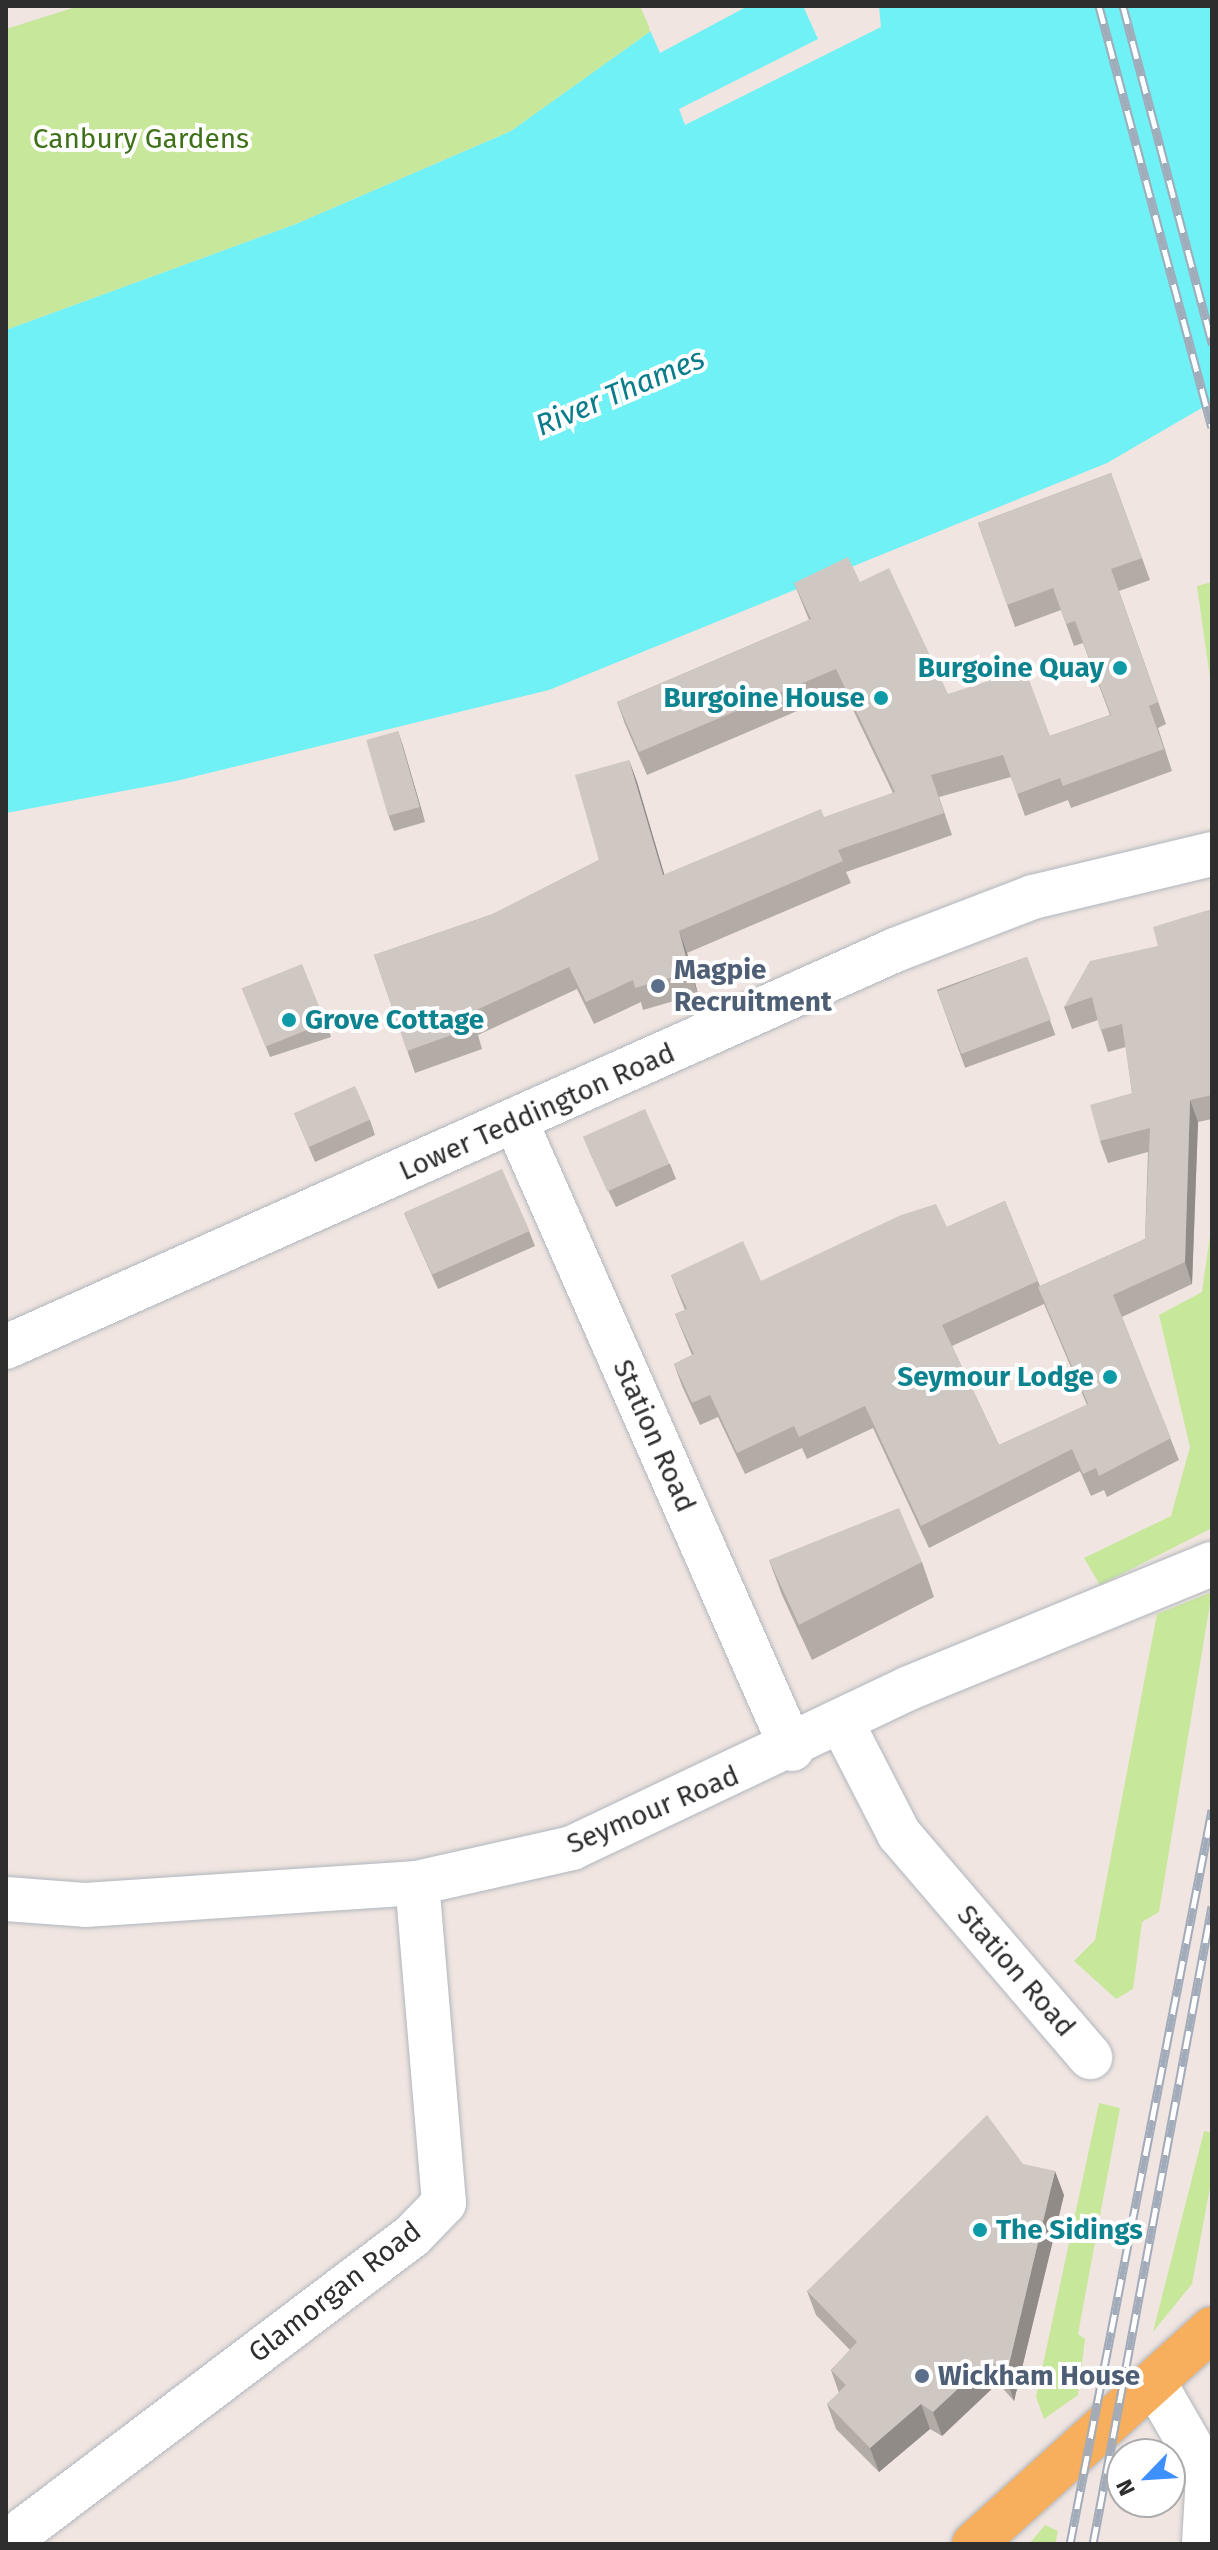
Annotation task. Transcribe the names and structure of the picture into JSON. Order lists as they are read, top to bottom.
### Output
{
  "streets": {
    "street": [
      "Lower Teddington Road",
      "Station Road",
      "Seymour Road",
      "Glamorgan Road"
    ]
  },
  "crossings": [
    ["Lower Teddington Road", "Station Road"],
    ["Station Road", "Seymour Road"],
    ["Seymour Road", "Glamorgan Road"]
  ],
  "water": ["River Thames"],
  "parks": ["Canbury Gardens"],
  "places": [
    "Burgoine Quay",
    "Burgoine House",
    "Magpie Recruitment",
    "Grove Cottage",
    "Seymour Lodge",
    "The Sidings",
    "Wickham House"
  ],
  "north": "bottom left"
}
